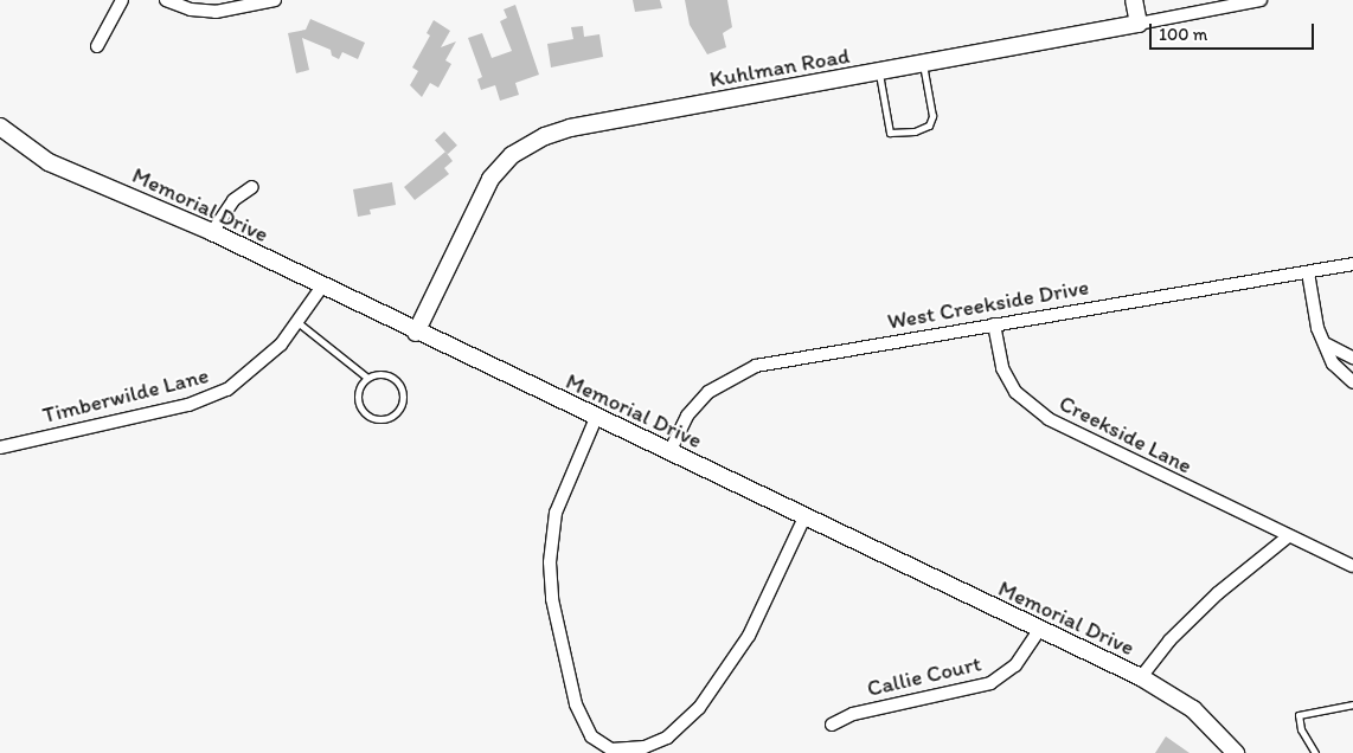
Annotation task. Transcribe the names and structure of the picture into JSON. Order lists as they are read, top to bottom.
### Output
{
  "streets": {
    "street": [
      "Kuhlman Road",
      "Memorial Drive",
      "West Creekside Drive",
      "Timberwilde Lane",
      "Creekside Lane",
      "Callie Court"
    ]
  },
  "crossings": [
    ["Kuhlman Road", "Memorial Drive"],
    ["Memorial Drive", "West Creekside Drive"],
    ["Memorial Drive", "Timberwilde Lane"],
    ["Memorial Drive", "Callie Court"],
    ["West Creekside Drive", "Creekside Lane"]
  ],
  "scale_bar": "100 m"
}
